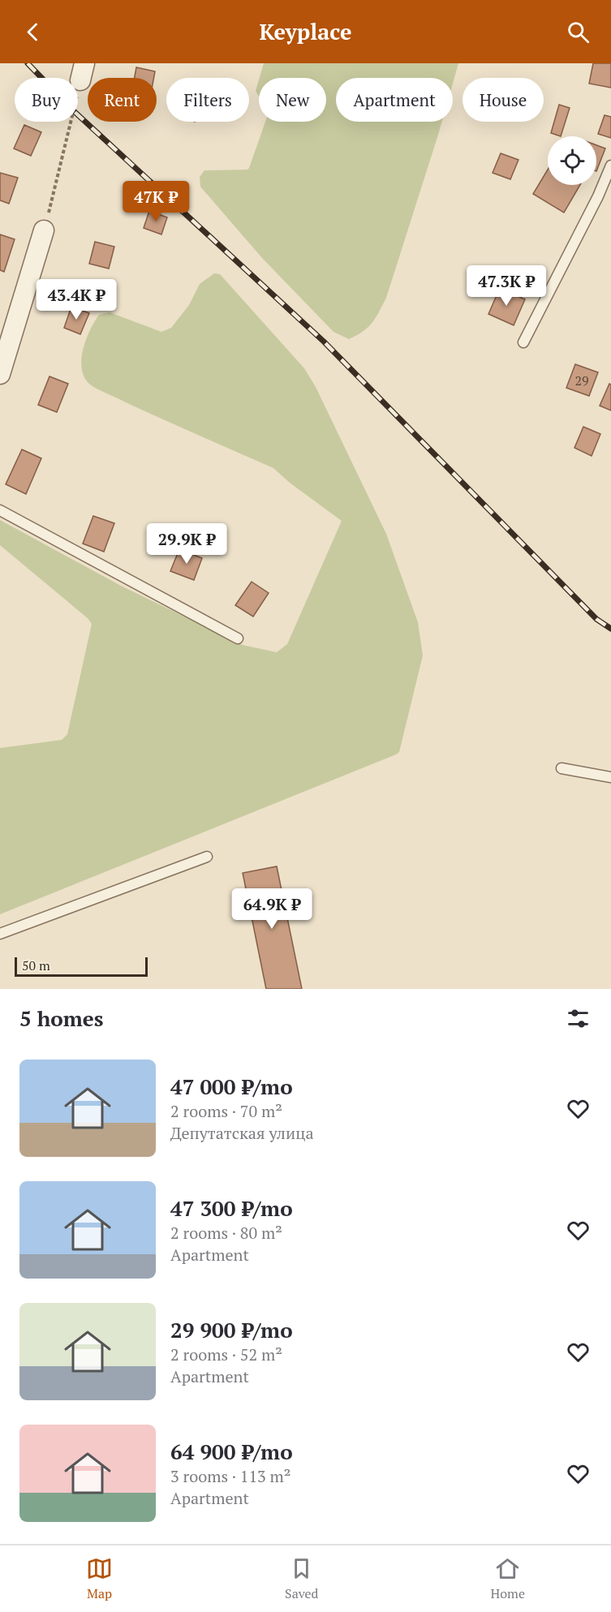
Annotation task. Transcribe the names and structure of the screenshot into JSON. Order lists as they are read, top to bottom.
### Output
{
  "house_numbers": ["29"],
  "scale_bar": "50 m",
  "page": {
    "header": "Keyplace",
    "chip": [
      "Buy",
      "Rent",
      "Filters",
      "New",
      "Apartment",
      "House"
    ],
    "price": [
      "47K ₽",
      "47.3K ₽",
      "43.4K ₽",
      "29.9K ₽",
      "64.9K ₽"
    ],
    "scale": "50 m",
    "heading": "5 homes",
    "list": [
      {
        "name": "47 000 ₽/mo",
        "note": "2 rooms · 70 m² · Депутатская улица"
      },
      {
        "name": "47 300 ₽/mo",
        "note": "2 rooms · 80 m² · Apartment"
      },
      {
        "name": "29 900 ₽/mo",
        "note": "2 rooms · 52 m² · Apartment"
      },
      {
        "name": "64 900 ₽/mo",
        "note": "3 rooms · 113 m² · Apartment"
      }
    ],
    "tabs": ["Map", "Saved", "Home"]
  }
}
